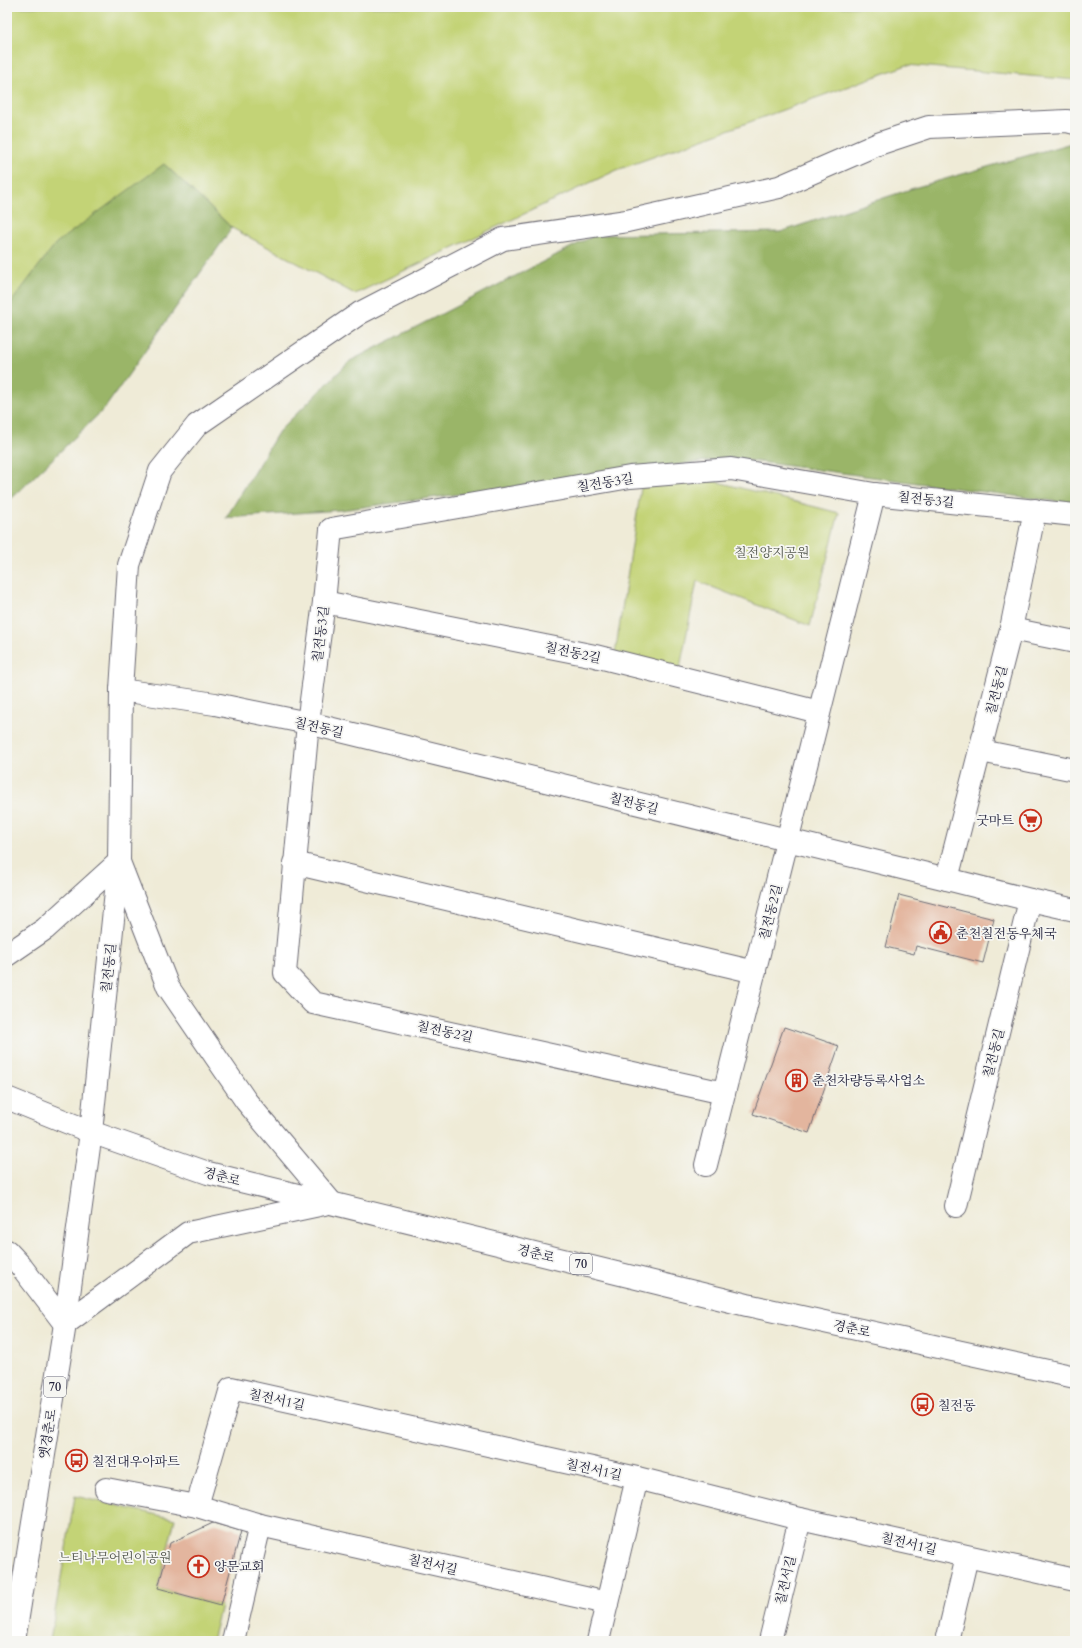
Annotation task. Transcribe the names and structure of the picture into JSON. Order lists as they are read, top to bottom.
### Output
{
  "streets": {
    "street": [
      "칠전동3길",
      "칠전동2길",
      "칠전동길",
      "경춘로",
      "70",
      "칠전서1길",
      "옛경춘로",
      "칠전서길"
    ]
  },
  "crossings": [
    ["칠전동3길", "칠전동2길"],
    ["칠전동3길", "칠전동길"],
    ["칠전동2길", "칠전동길"],
    ["칠전동길", "경춘로"],
    ["칠전동길", "옛경춘로"],
    ["경춘로", "옛경춘로"],
    ["칠전서1길", "칠전서길"]
  ],
  "parks": ["칠전양지공원", "느티나무어린이공원"],
  "places": {
    "supermarket": ["굿마트"],
    "public building": ["춘천칠전동우체국"],
    "building": ["춘천차량등록사업소"],
    "bus stop": ["칠전동", "칠전대우아파트"],
    "church": ["양문교회"]
  }
}
